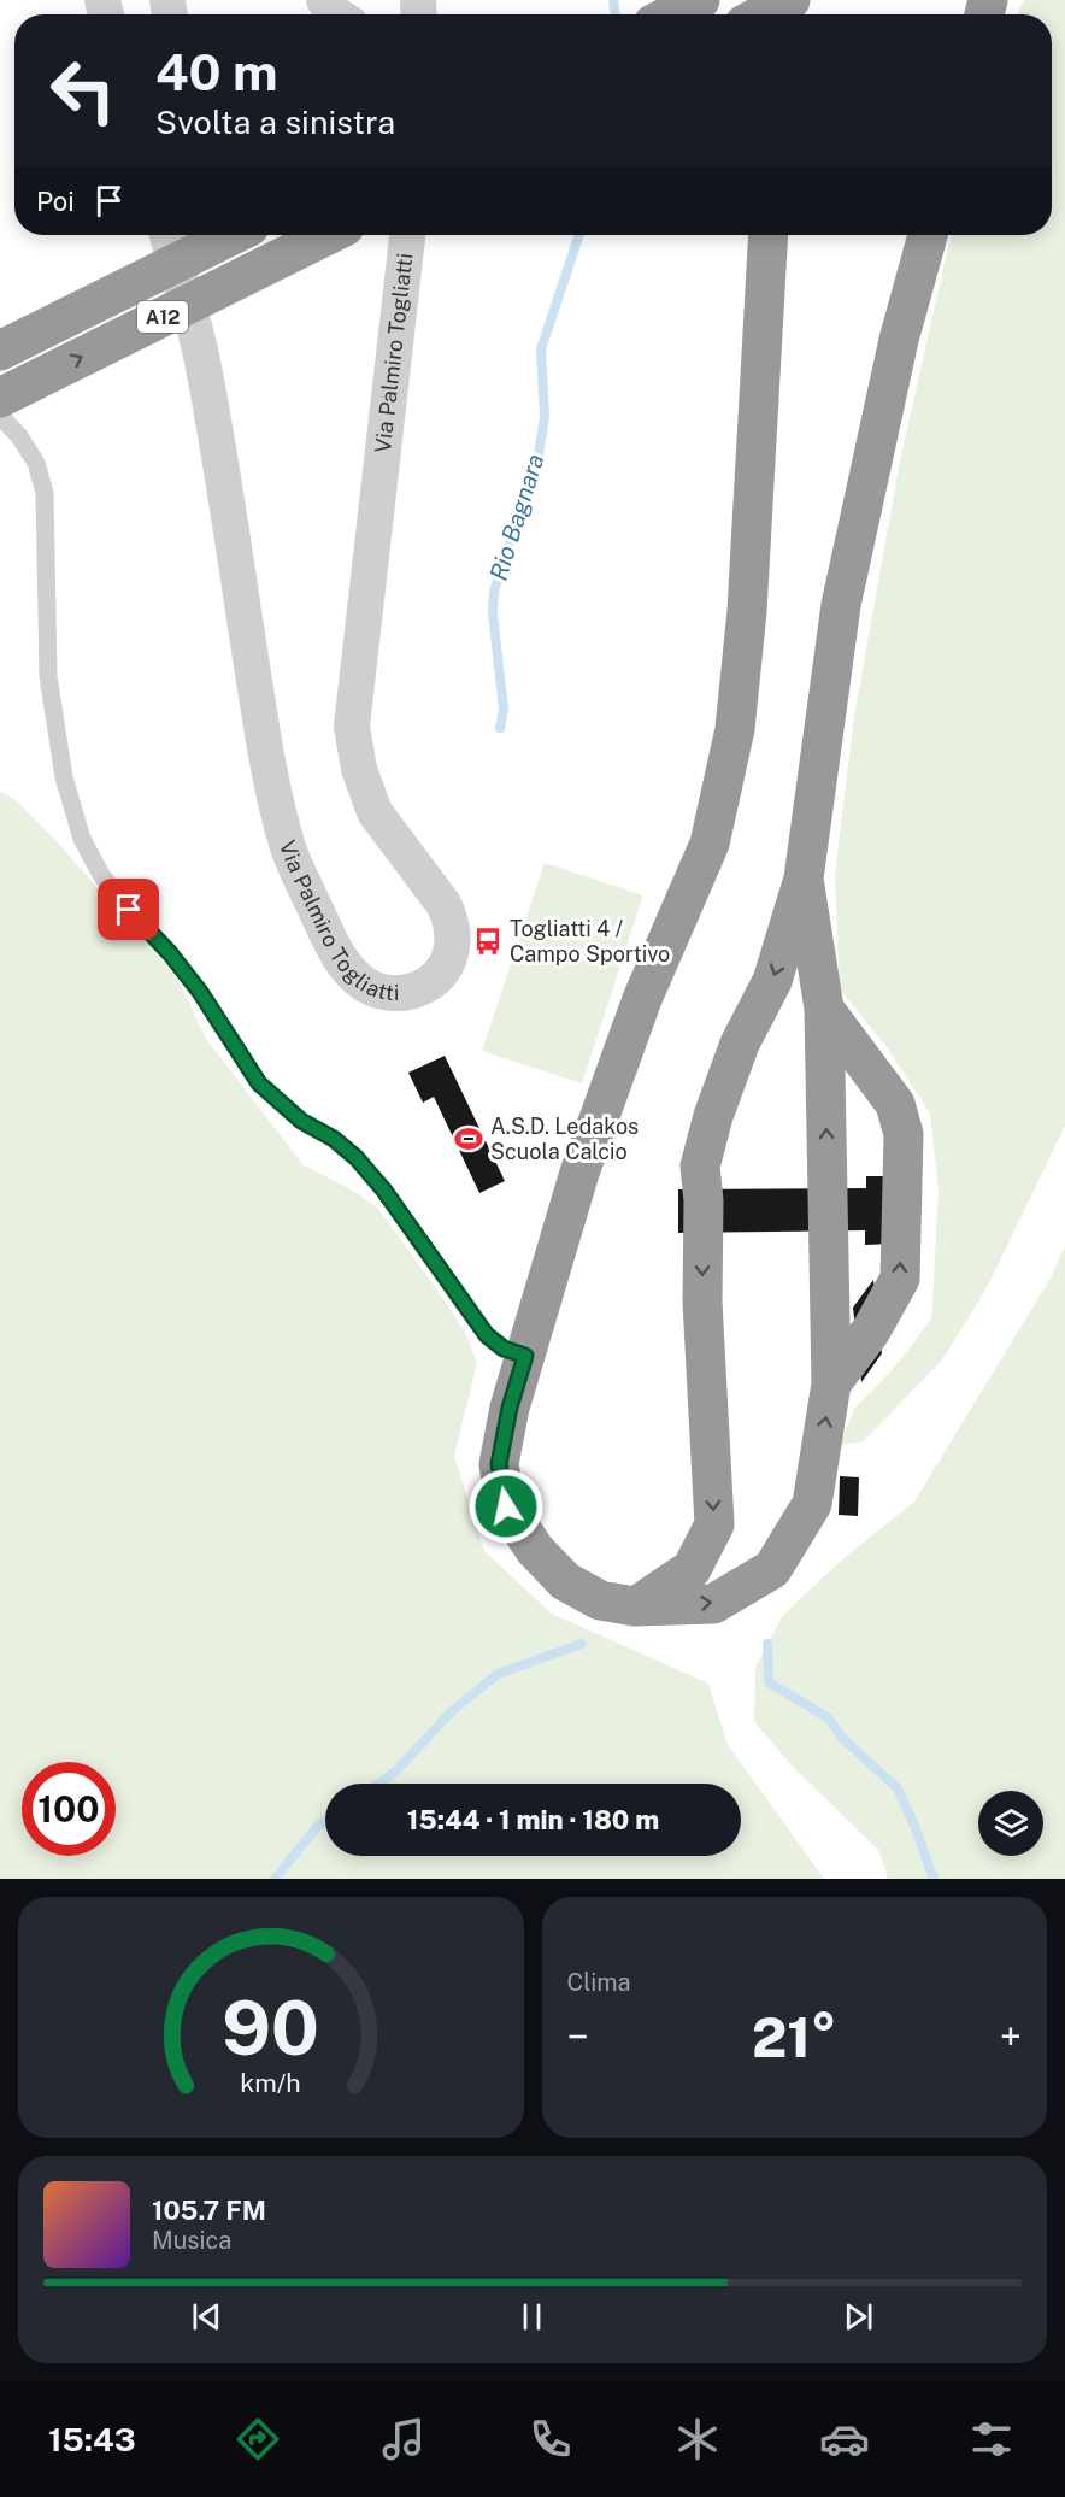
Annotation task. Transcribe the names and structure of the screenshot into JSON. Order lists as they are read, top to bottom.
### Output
{
  "streets": {
    "highway": ["A12"],
    "street": ["Via Palmiro Togliatti"]
  },
  "water": ["Rio Bagnara"],
  "places": {
    "bus stop": ["Togliatti 4 / Campo Sportivo"],
    "sports": ["A.S.D. Ledakos Scuola Calcio"]
  },
  "page": {
    "turn": ["40 m", "Svolta a sinistra"],
    "then": "Poi",
    "limit": "100",
    "trip": "15:44 · 1 min · 180 m",
    "tile": "Clima",
    "heat": ["−", "21°", "+"],
    "song": ["105.7 FM", "Musica"],
    "tabs": "15:43",
    "gauge": ["90", "km/h"]
  }
}
